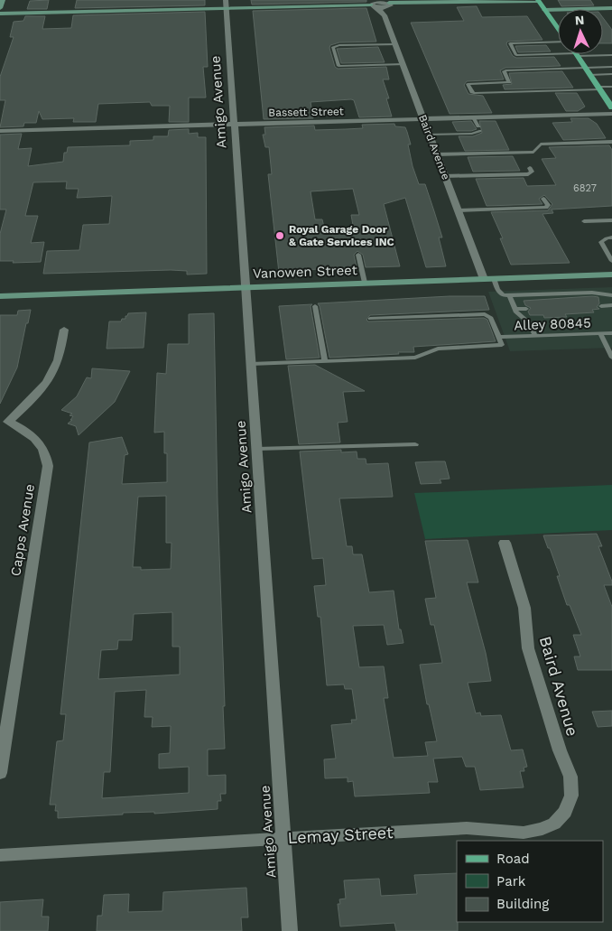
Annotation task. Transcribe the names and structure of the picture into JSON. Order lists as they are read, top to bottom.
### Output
{
  "streets": {
    "street": [
      "Amigo Avenue",
      "Bassett Street",
      "Baird Avenue",
      "Vanowen Street",
      "Capps Avenue",
      "Lemay Street"
    ],
    "lane": ["Alley 80845"]
  },
  "crossings": [
    ["Amigo Avenue", "Bassett Street"],
    ["Amigo Avenue", "Vanowen Street"],
    ["Amigo Avenue", "Lemay Street"],
    ["Bassett Street", "Baird Avenue"],
    ["Baird Avenue", "Vanowen Street"],
    ["Baird Avenue", "Lemay Street"]
  ],
  "places": ["Royal Garage Door & Gate Services INC"],
  "house_numbers": ["6827"],
  "legend": ["Road", "Park", "Building"],
  "north": "top"
}
